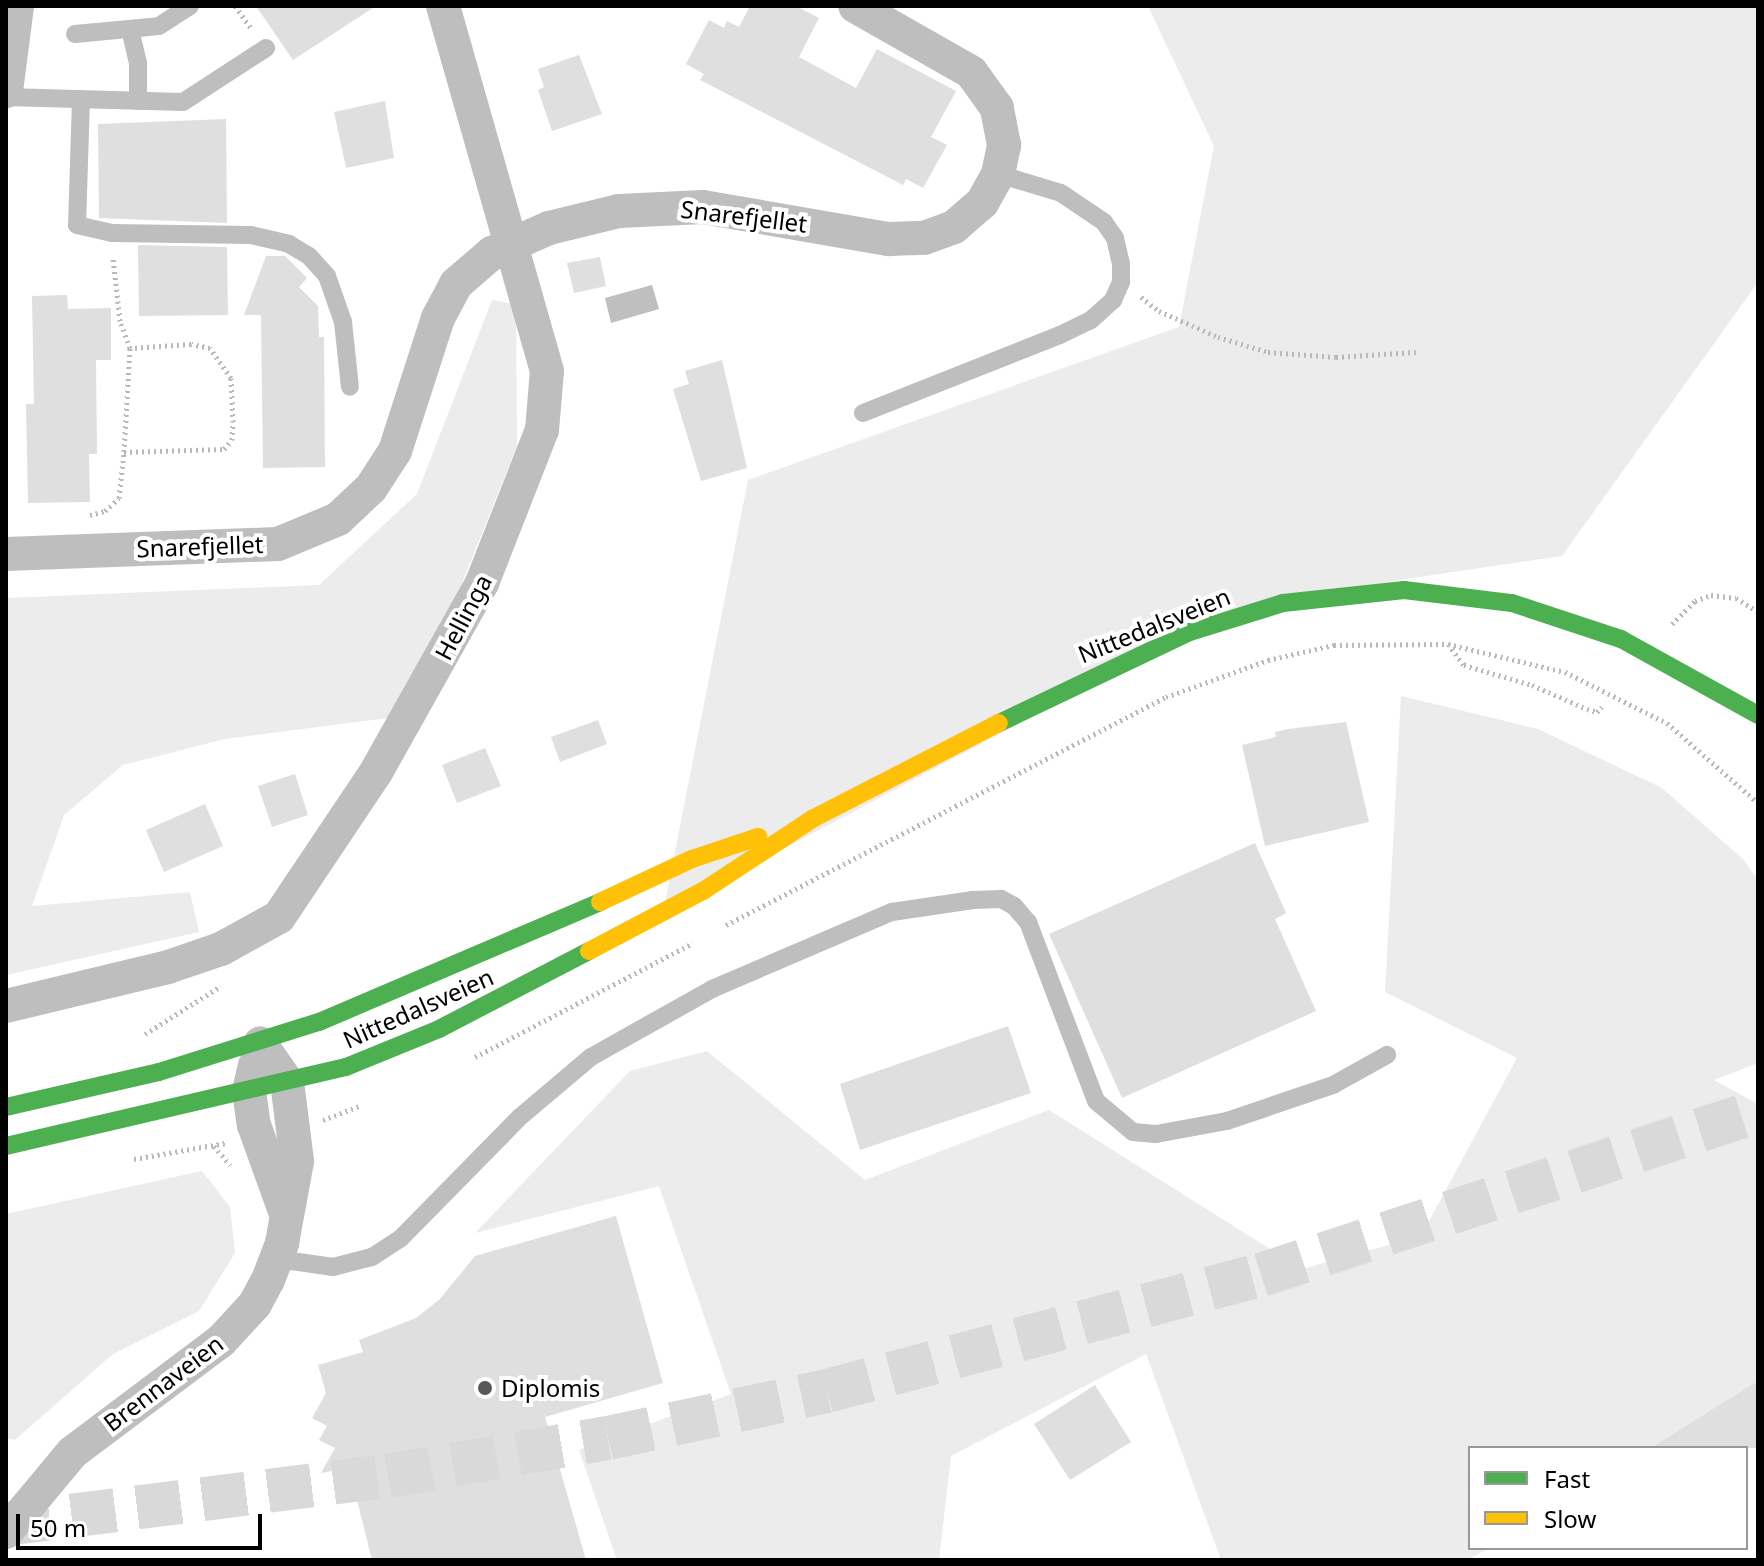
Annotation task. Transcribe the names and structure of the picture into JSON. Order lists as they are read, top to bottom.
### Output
{
  "streets": {
    "main road": ["Nittedalsveien"],
    "street": ["Snarefjellet", "Hellinga", "Brennaveien"]
  },
  "crossings": [
    ["Snarefjellet", "Hellinga"],
    ["Nittedalsveien", "Brennaveien"]
  ],
  "places": ["Diplomis"],
  "legend": ["Fast", "Slow"],
  "scale_bar": "50 m"
}
